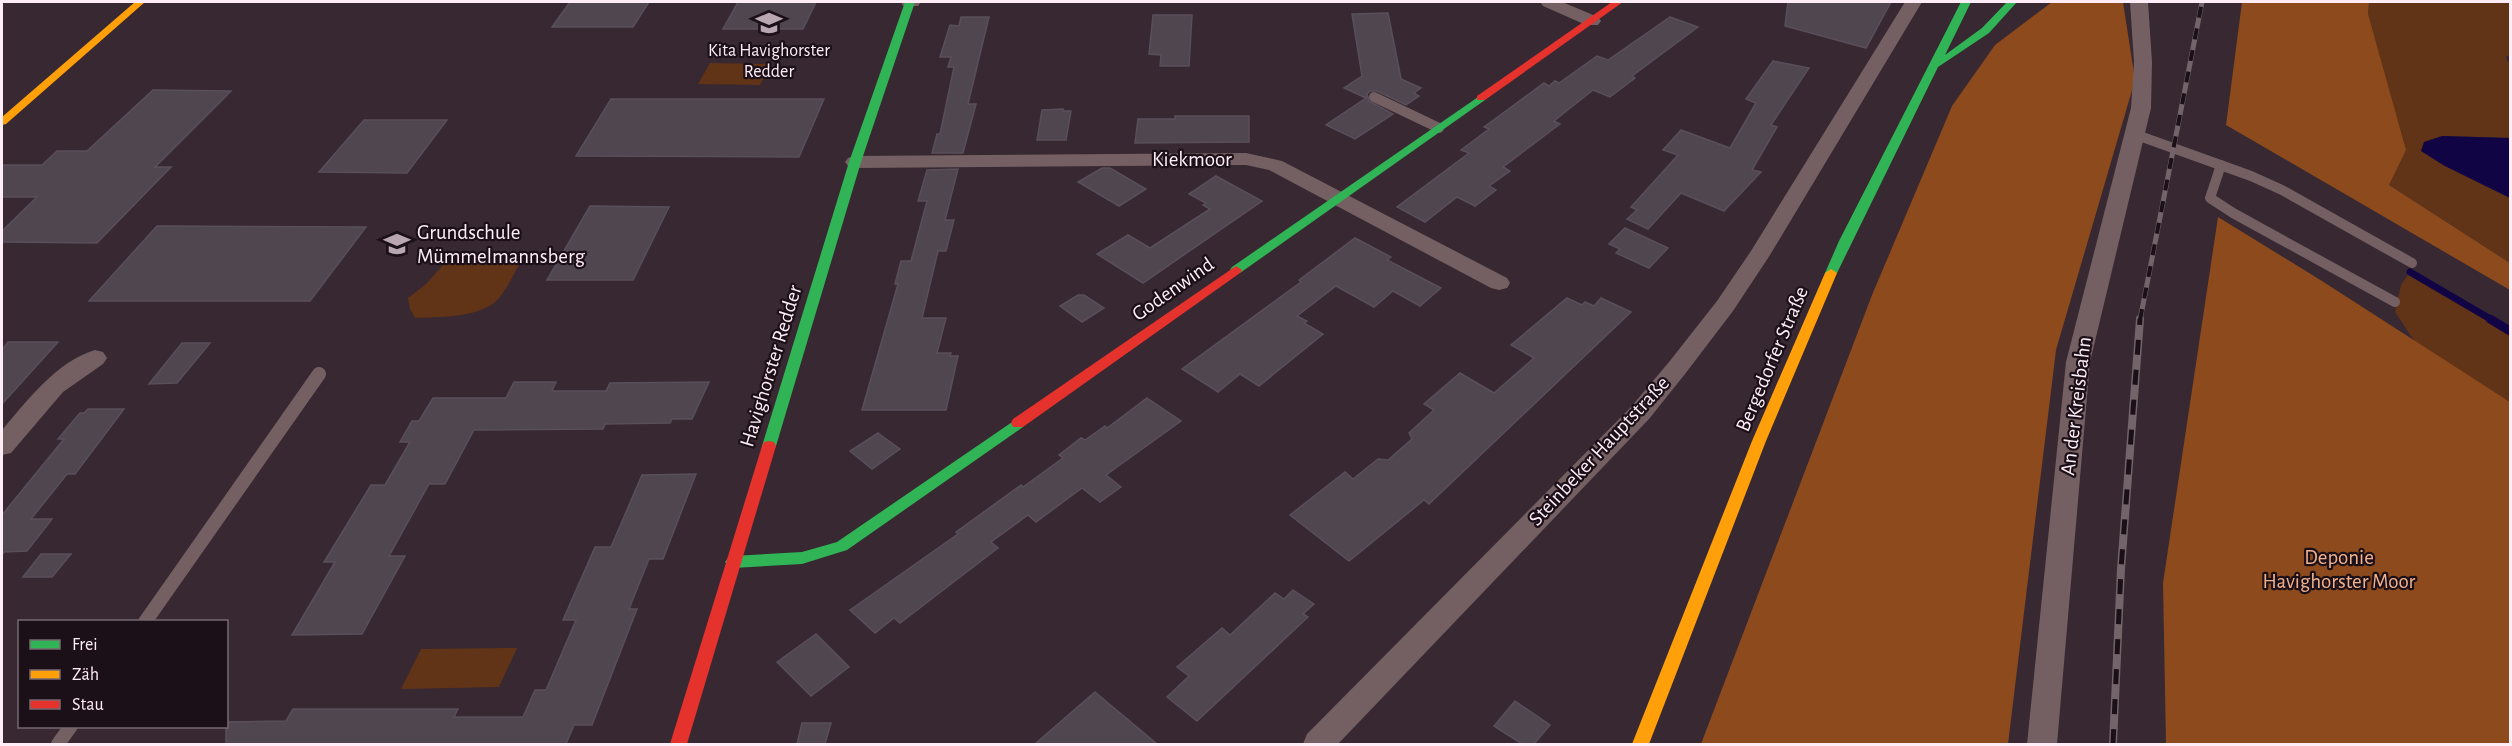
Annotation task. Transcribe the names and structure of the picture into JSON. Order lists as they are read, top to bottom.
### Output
{
  "streets": {
    "street": [
      "Kiekmoor",
      "Godenwind",
      "Bergedorfer Straße",
      "Havighorster Redder",
      "An der Kreisbahn",
      "Steinbeker Hauptstraße"
    ]
  },
  "crossings": [
    ["Kiekmoor", "Godenwind"],
    ["Kiekmoor", "Havighorster Redder"],
    ["Godenwind", "Havighorster Redder"]
  ],
  "parks": ["Deponie Havighorster Moor"],
  "places": {
    "school or university": ["Kita Havighorster Redder", "Grundschule Mümmelmannsberg"]
  },
  "legend": ["Frei", "Zäh", "Stau"]
}
